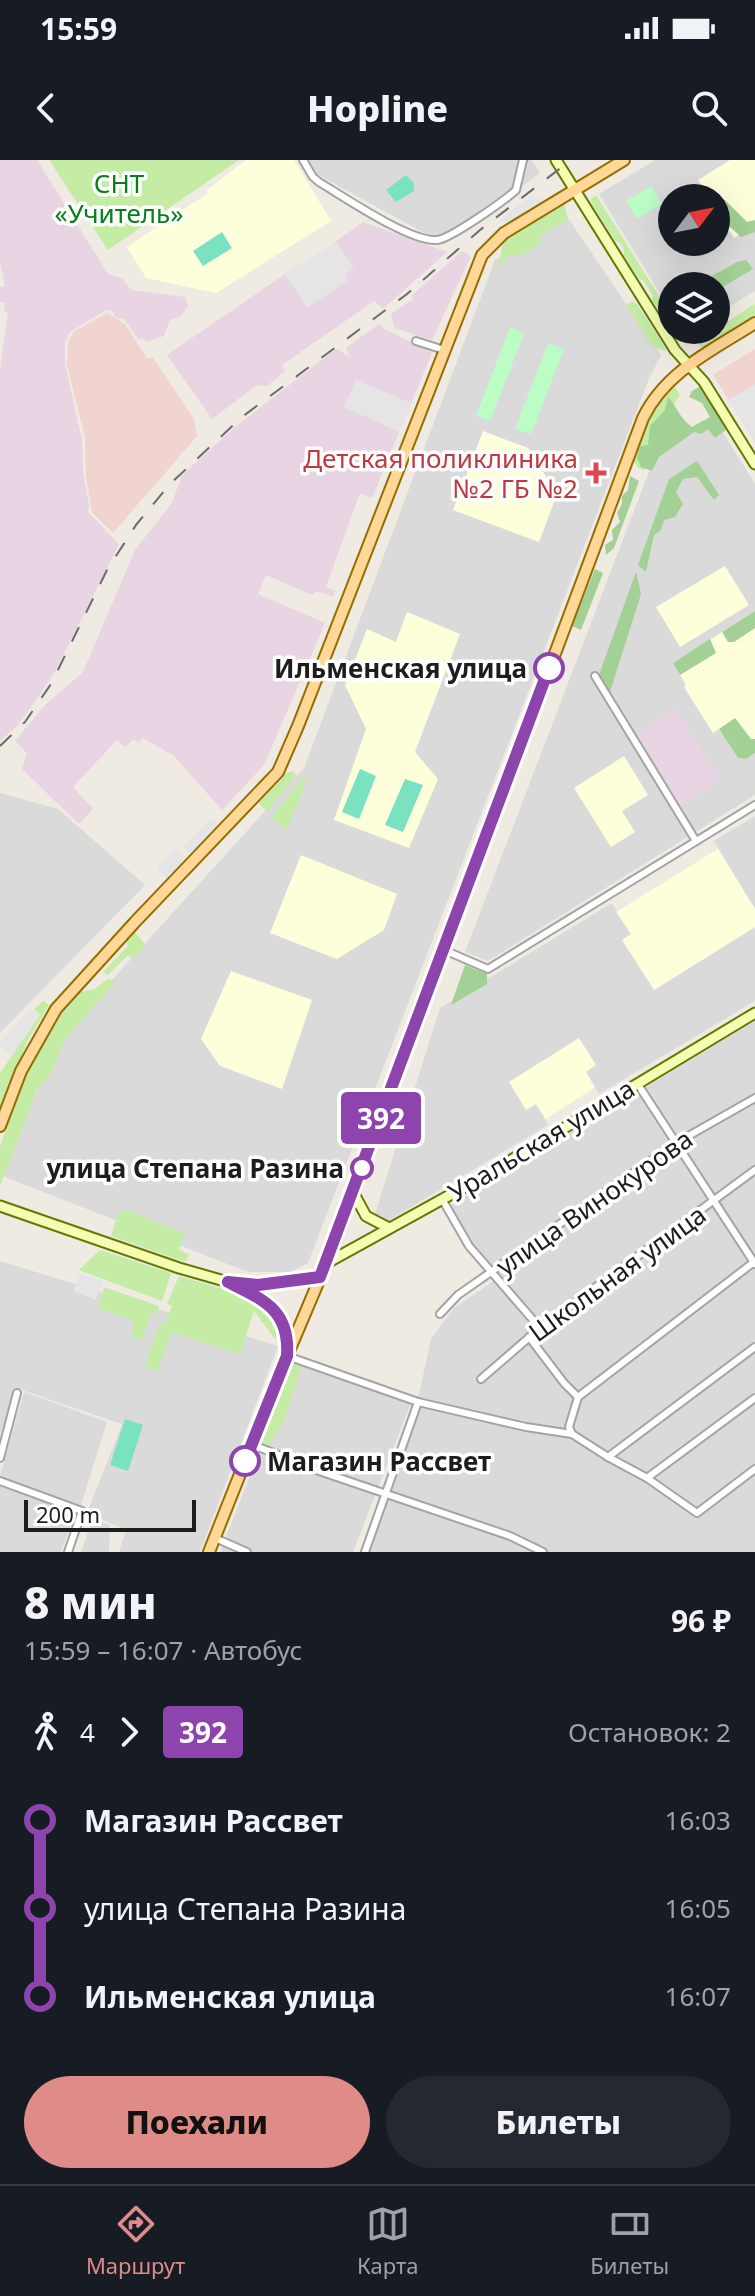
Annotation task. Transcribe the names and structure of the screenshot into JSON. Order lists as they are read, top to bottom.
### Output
{
  "streets": {
    "main road": ["Уральская улица"],
    "street": ["улица Винокурова", "Школьная улица"]
  },
  "parks": ["СНТ «Учитель»"],
  "places": {
    "health": ["Детская поликлиника №2 ГБ №2"],
    "other": ["Ильменская улица", "улица Степана Разина", "Магазин Рассвет"]
  },
  "lines": ["bus line 392"],
  "scale_bar": "200 m",
  "north": "top right",
  "page": {
    "status": "15:59",
    "header": "Hopline",
    "on_map": "392",
    "scale": "200 m",
    "heading": ["8 мин", "15:59 – 16:07 · Автобус", "96 ₽"],
    "legs": ["4", "392", "Остановок: 2"],
    "list": [
      {
        "name": "Магазин Рассвет",
        "value": "16:03"
      },
      {
        "name": "улица Степана Разина",
        "value": "16:05"
      },
      {
        "name": "Ильменская улица",
        "value": "16:07"
      }
    ],
    "buttons": ["Поехали", "Билеты"],
    "tabs": ["Маршрут", "Карта", "Билеты"]
  }
}
